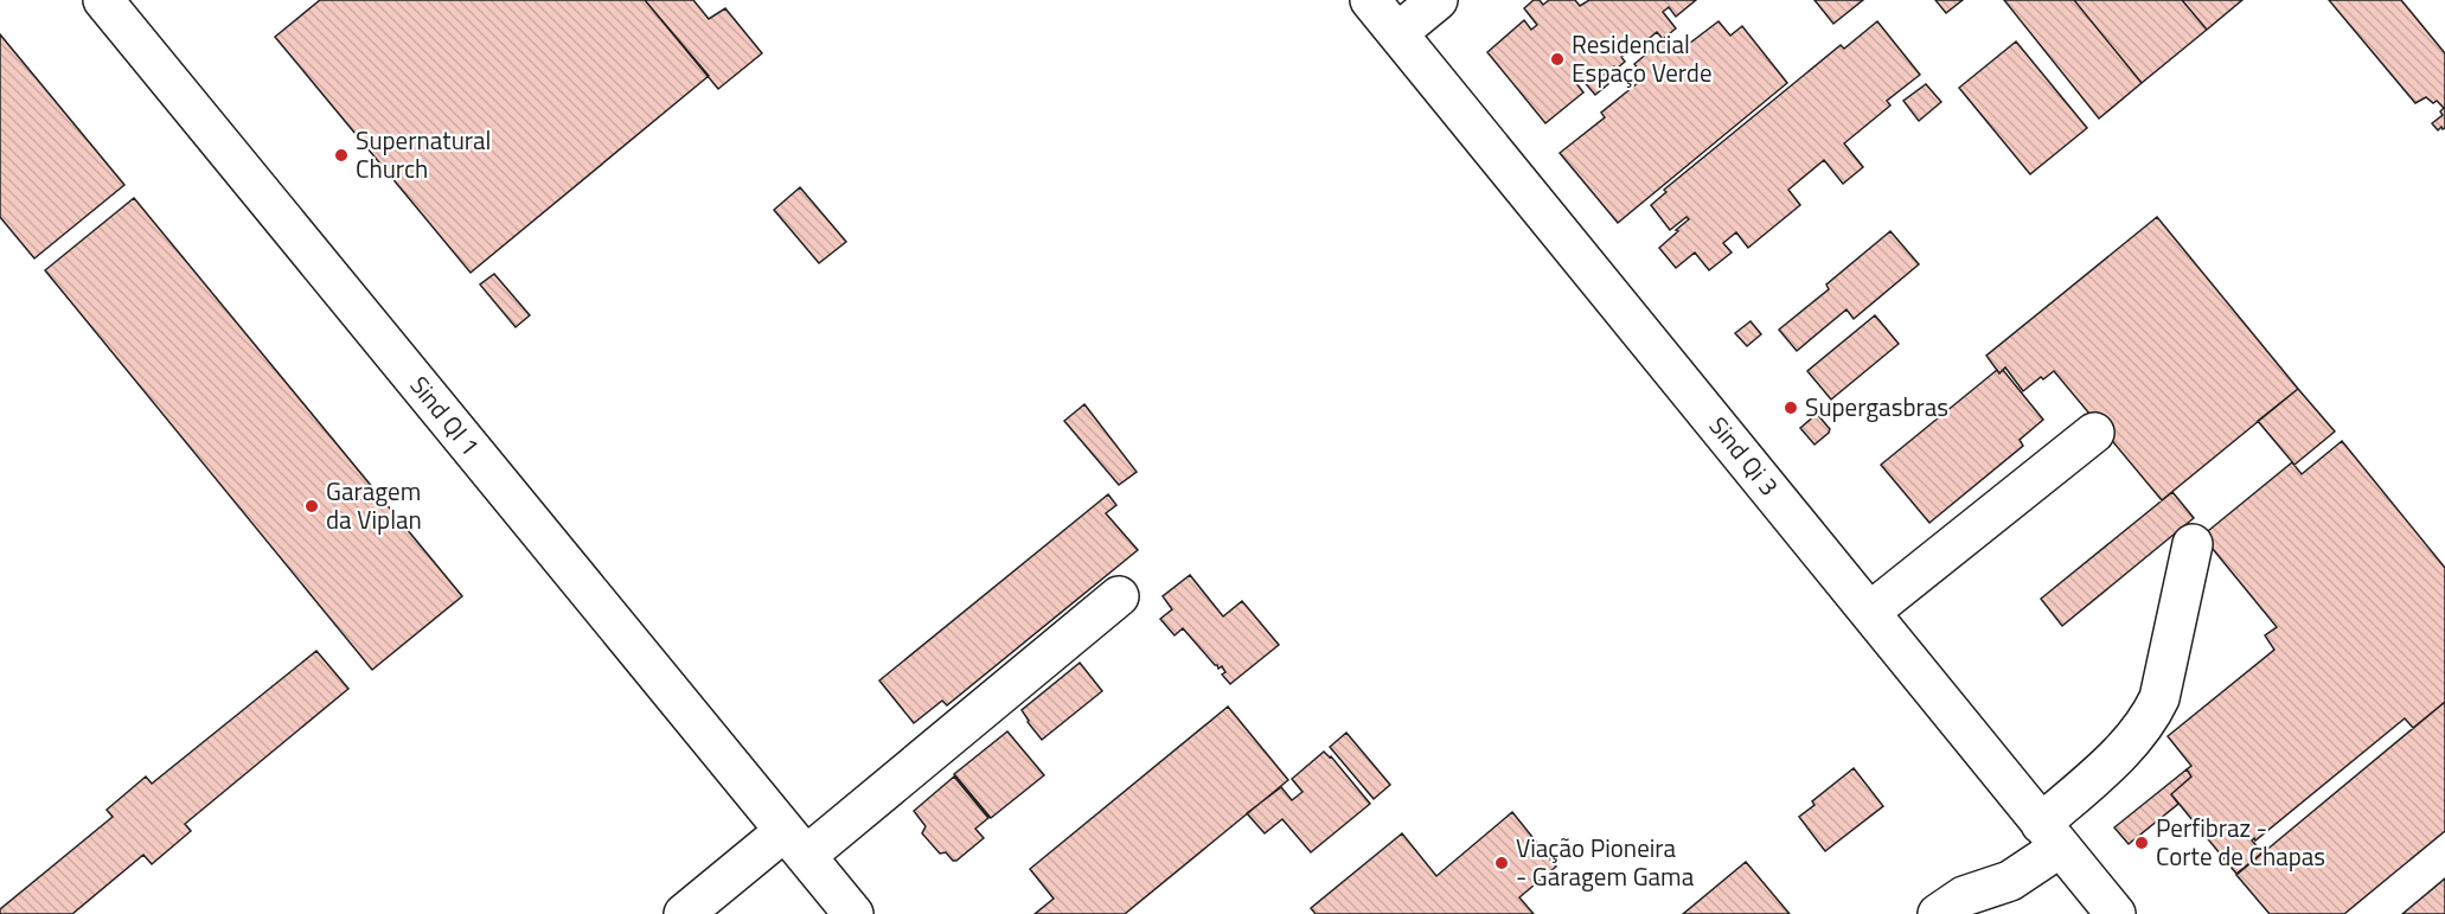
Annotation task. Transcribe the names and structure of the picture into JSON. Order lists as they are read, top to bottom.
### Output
{
  "streets": {
    "street": ["Sind QI 1", "Sind Qi 3"]
  },
  "places": [
    "Residencial Espaço Verde",
    "Supernatural Church",
    "Supergasbras",
    "Garagem da Viplan",
    "Perfibraz - Corte de Chapas",
    "Viação Pioneira - Garagem Gama"
  ]
}
